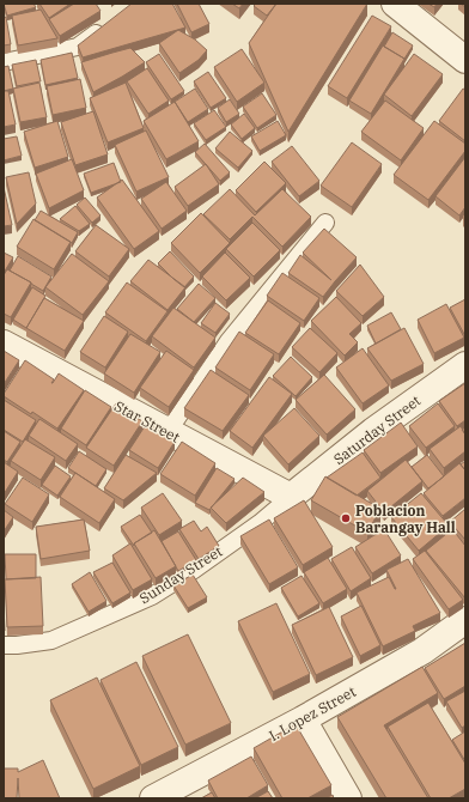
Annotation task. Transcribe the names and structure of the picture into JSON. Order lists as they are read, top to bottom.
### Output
{
  "streets": {
    "street": ["Star Street", "Saturday Street", "I. Lopez Street"],
    "lane": ["Sunday Street"]
  },
  "crossings": [
    ["Star Street", "Saturday Street"],
    ["Star Street", "Sunday Street"],
    ["Saturday Street", "Sunday Street"]
  ],
  "places": ["Poblacion Barangay Hall"]
}
